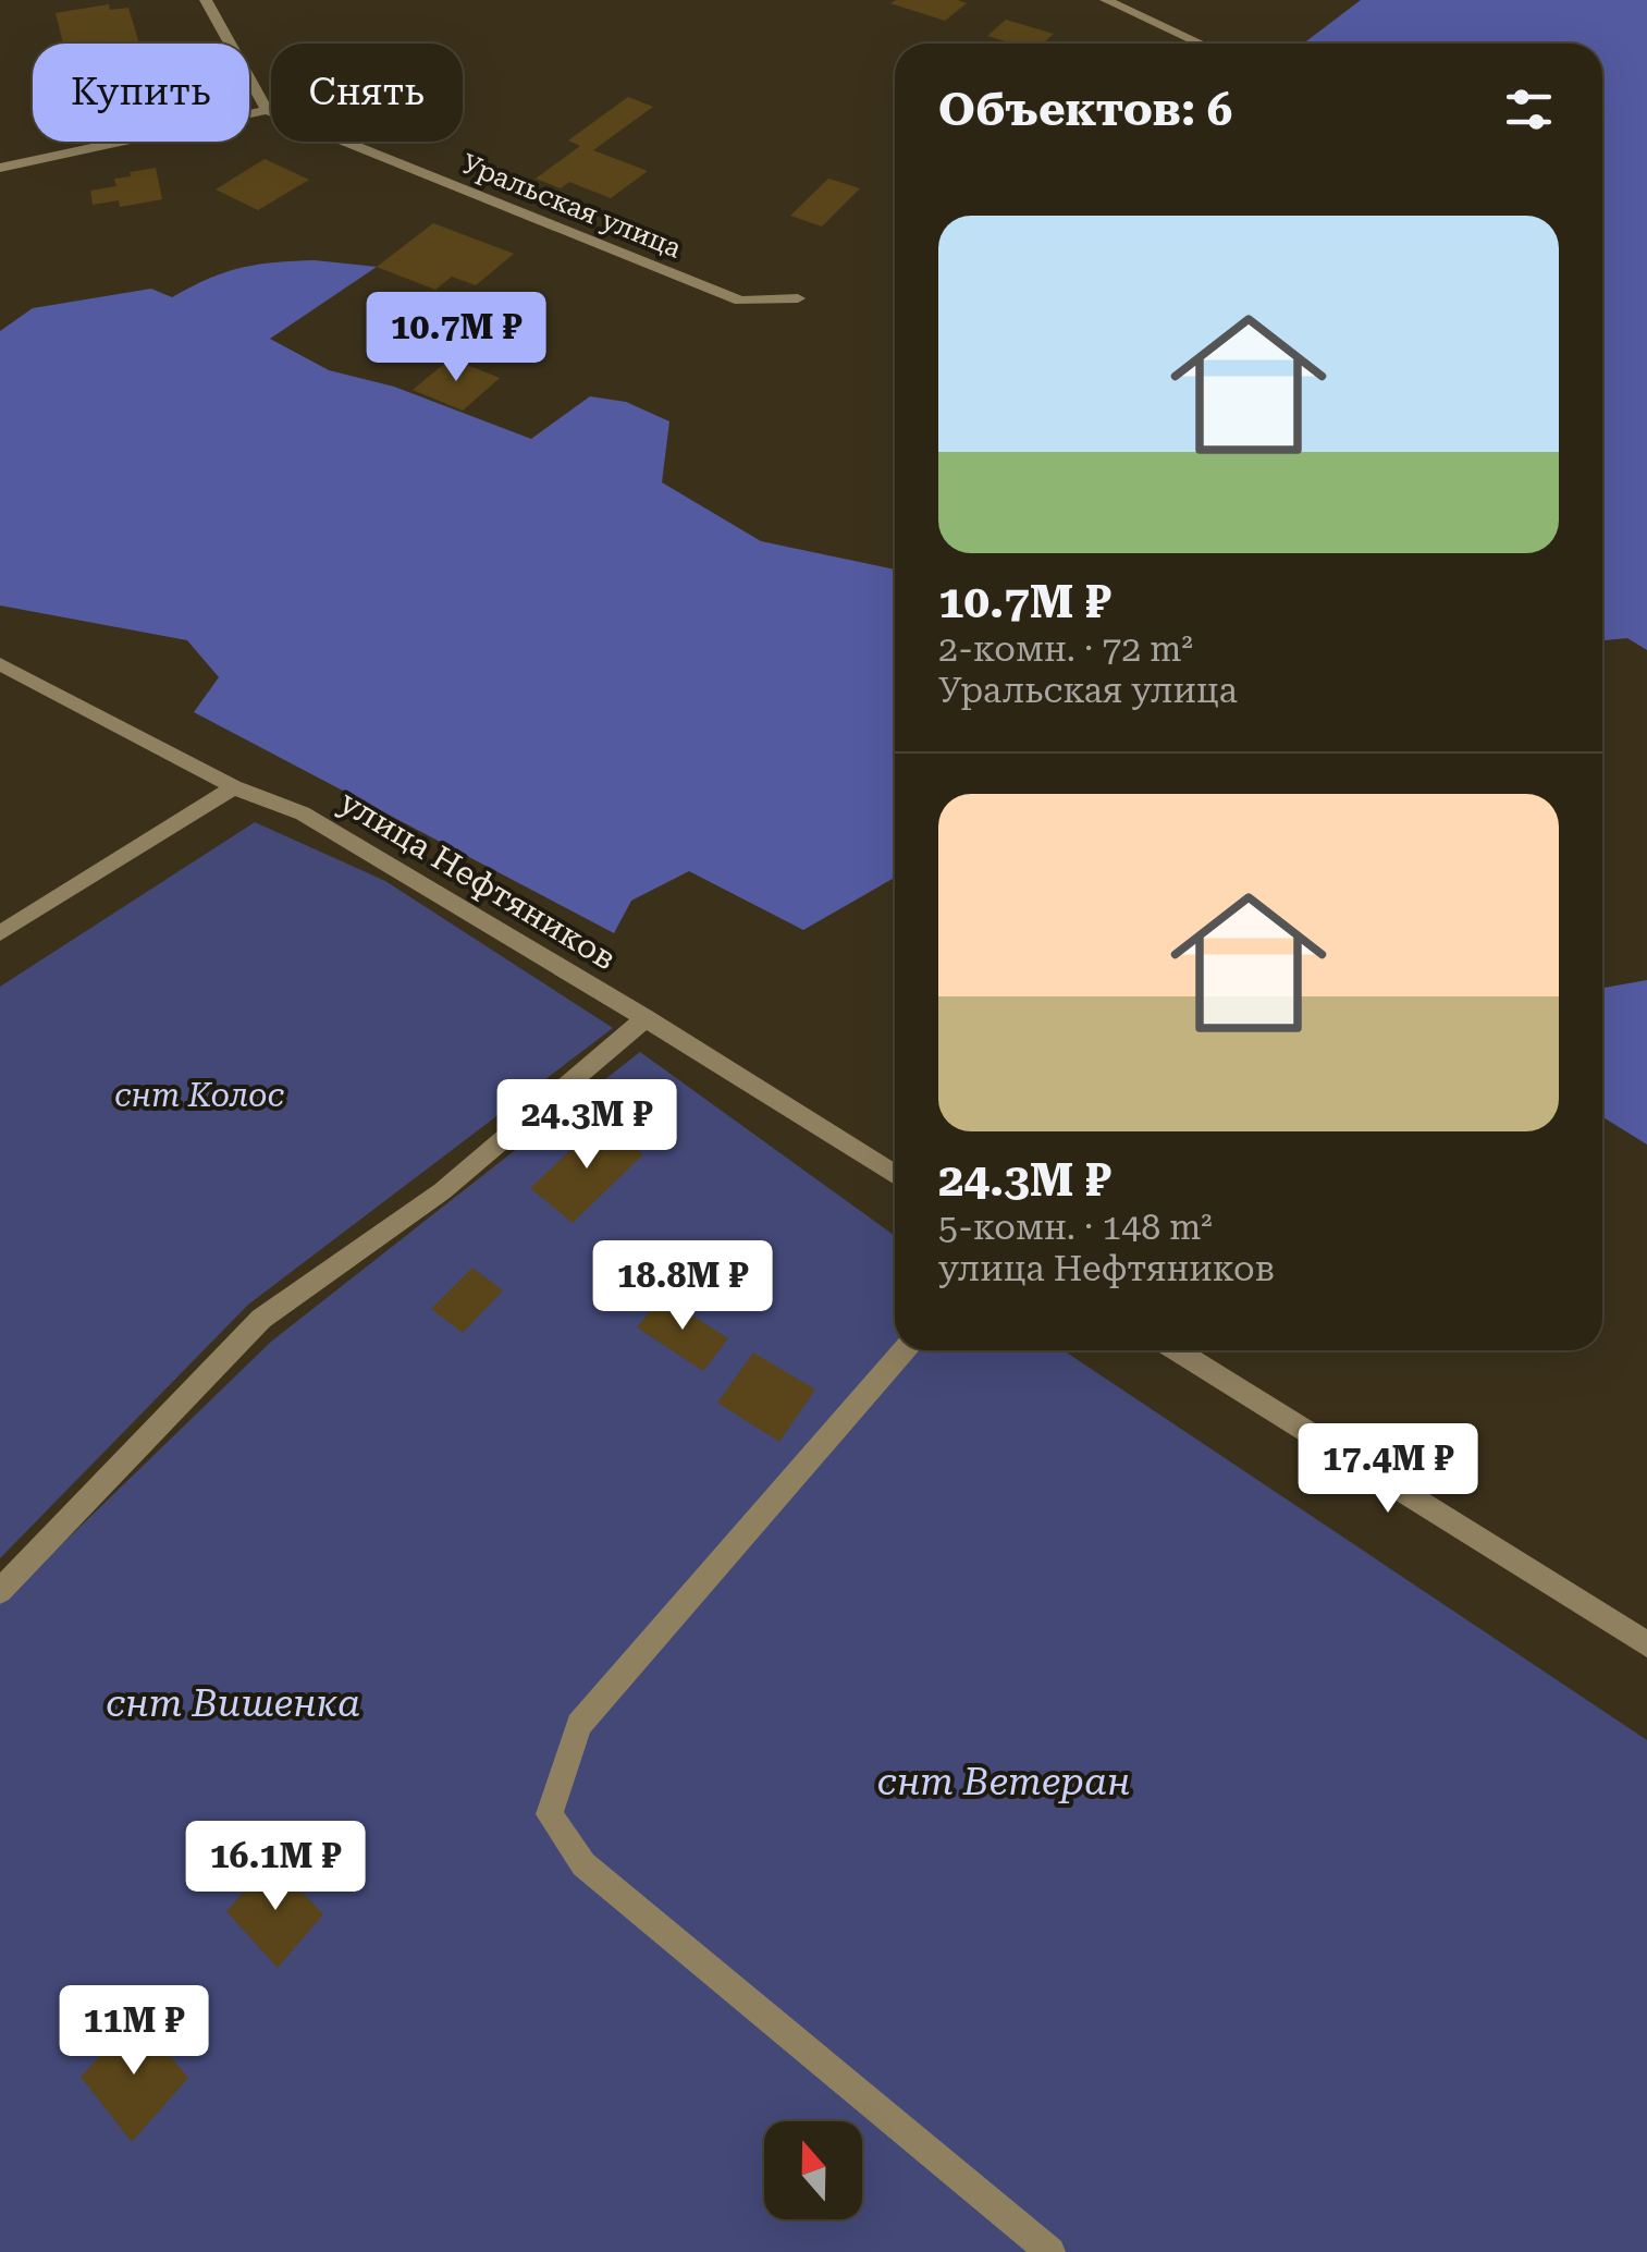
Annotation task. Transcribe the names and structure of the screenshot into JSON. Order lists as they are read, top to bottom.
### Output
{
  "streets": {
    "street": ["Уральская улица", "улица Нефтяников"]
  },
  "parks": ["снт Колос", "снт Вишенка", "снт Ветеран"],
  "north": "top",
  "page": {
    "chip": ["Купить", "Снять"],
    "heading": "Объектов: 6",
    "list": [
      {
        "name": "10.7M ₽",
        "note": "2-комн. · 72 m² · Уральская улица"
      },
      {
        "name": "24.3M ₽",
        "note": "5-комн. · 148 m² · улица Нефтяников"
      }
    ],
    "price": [
      "10.7M ₽",
      "24.3M ₽",
      "18.8M ₽",
      "17.4M ₽",
      "16.1M ₽",
      "11M ₽"
    ]
  }
}
